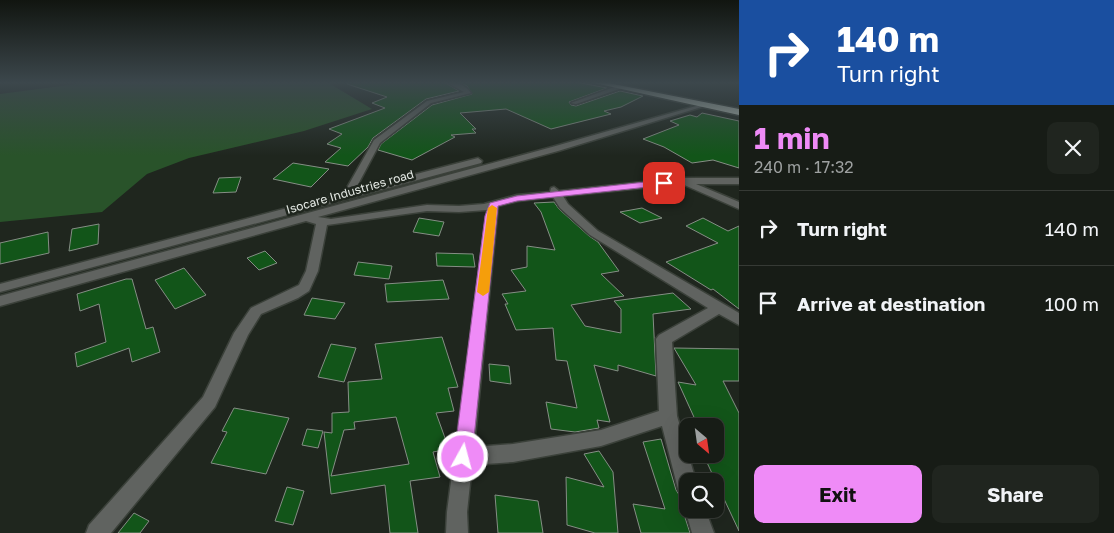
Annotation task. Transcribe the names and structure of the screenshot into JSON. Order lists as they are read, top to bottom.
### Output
{
  "streets": {
    "street": ["Isocare Industries road"]
  },
  "north": "bottom right",
  "page": {
    "turn": ["140 m", "Turn right"],
    "heading": ["1 min", "240 m · 17:32"],
    "list": [
      {
        "name": "Turn right",
        "value": "140 m"
      },
      {
        "name": "Arrive at destination",
        "value": "100 m"
      }
    ],
    "buttons": ["Exit", "Share"]
  }
}
